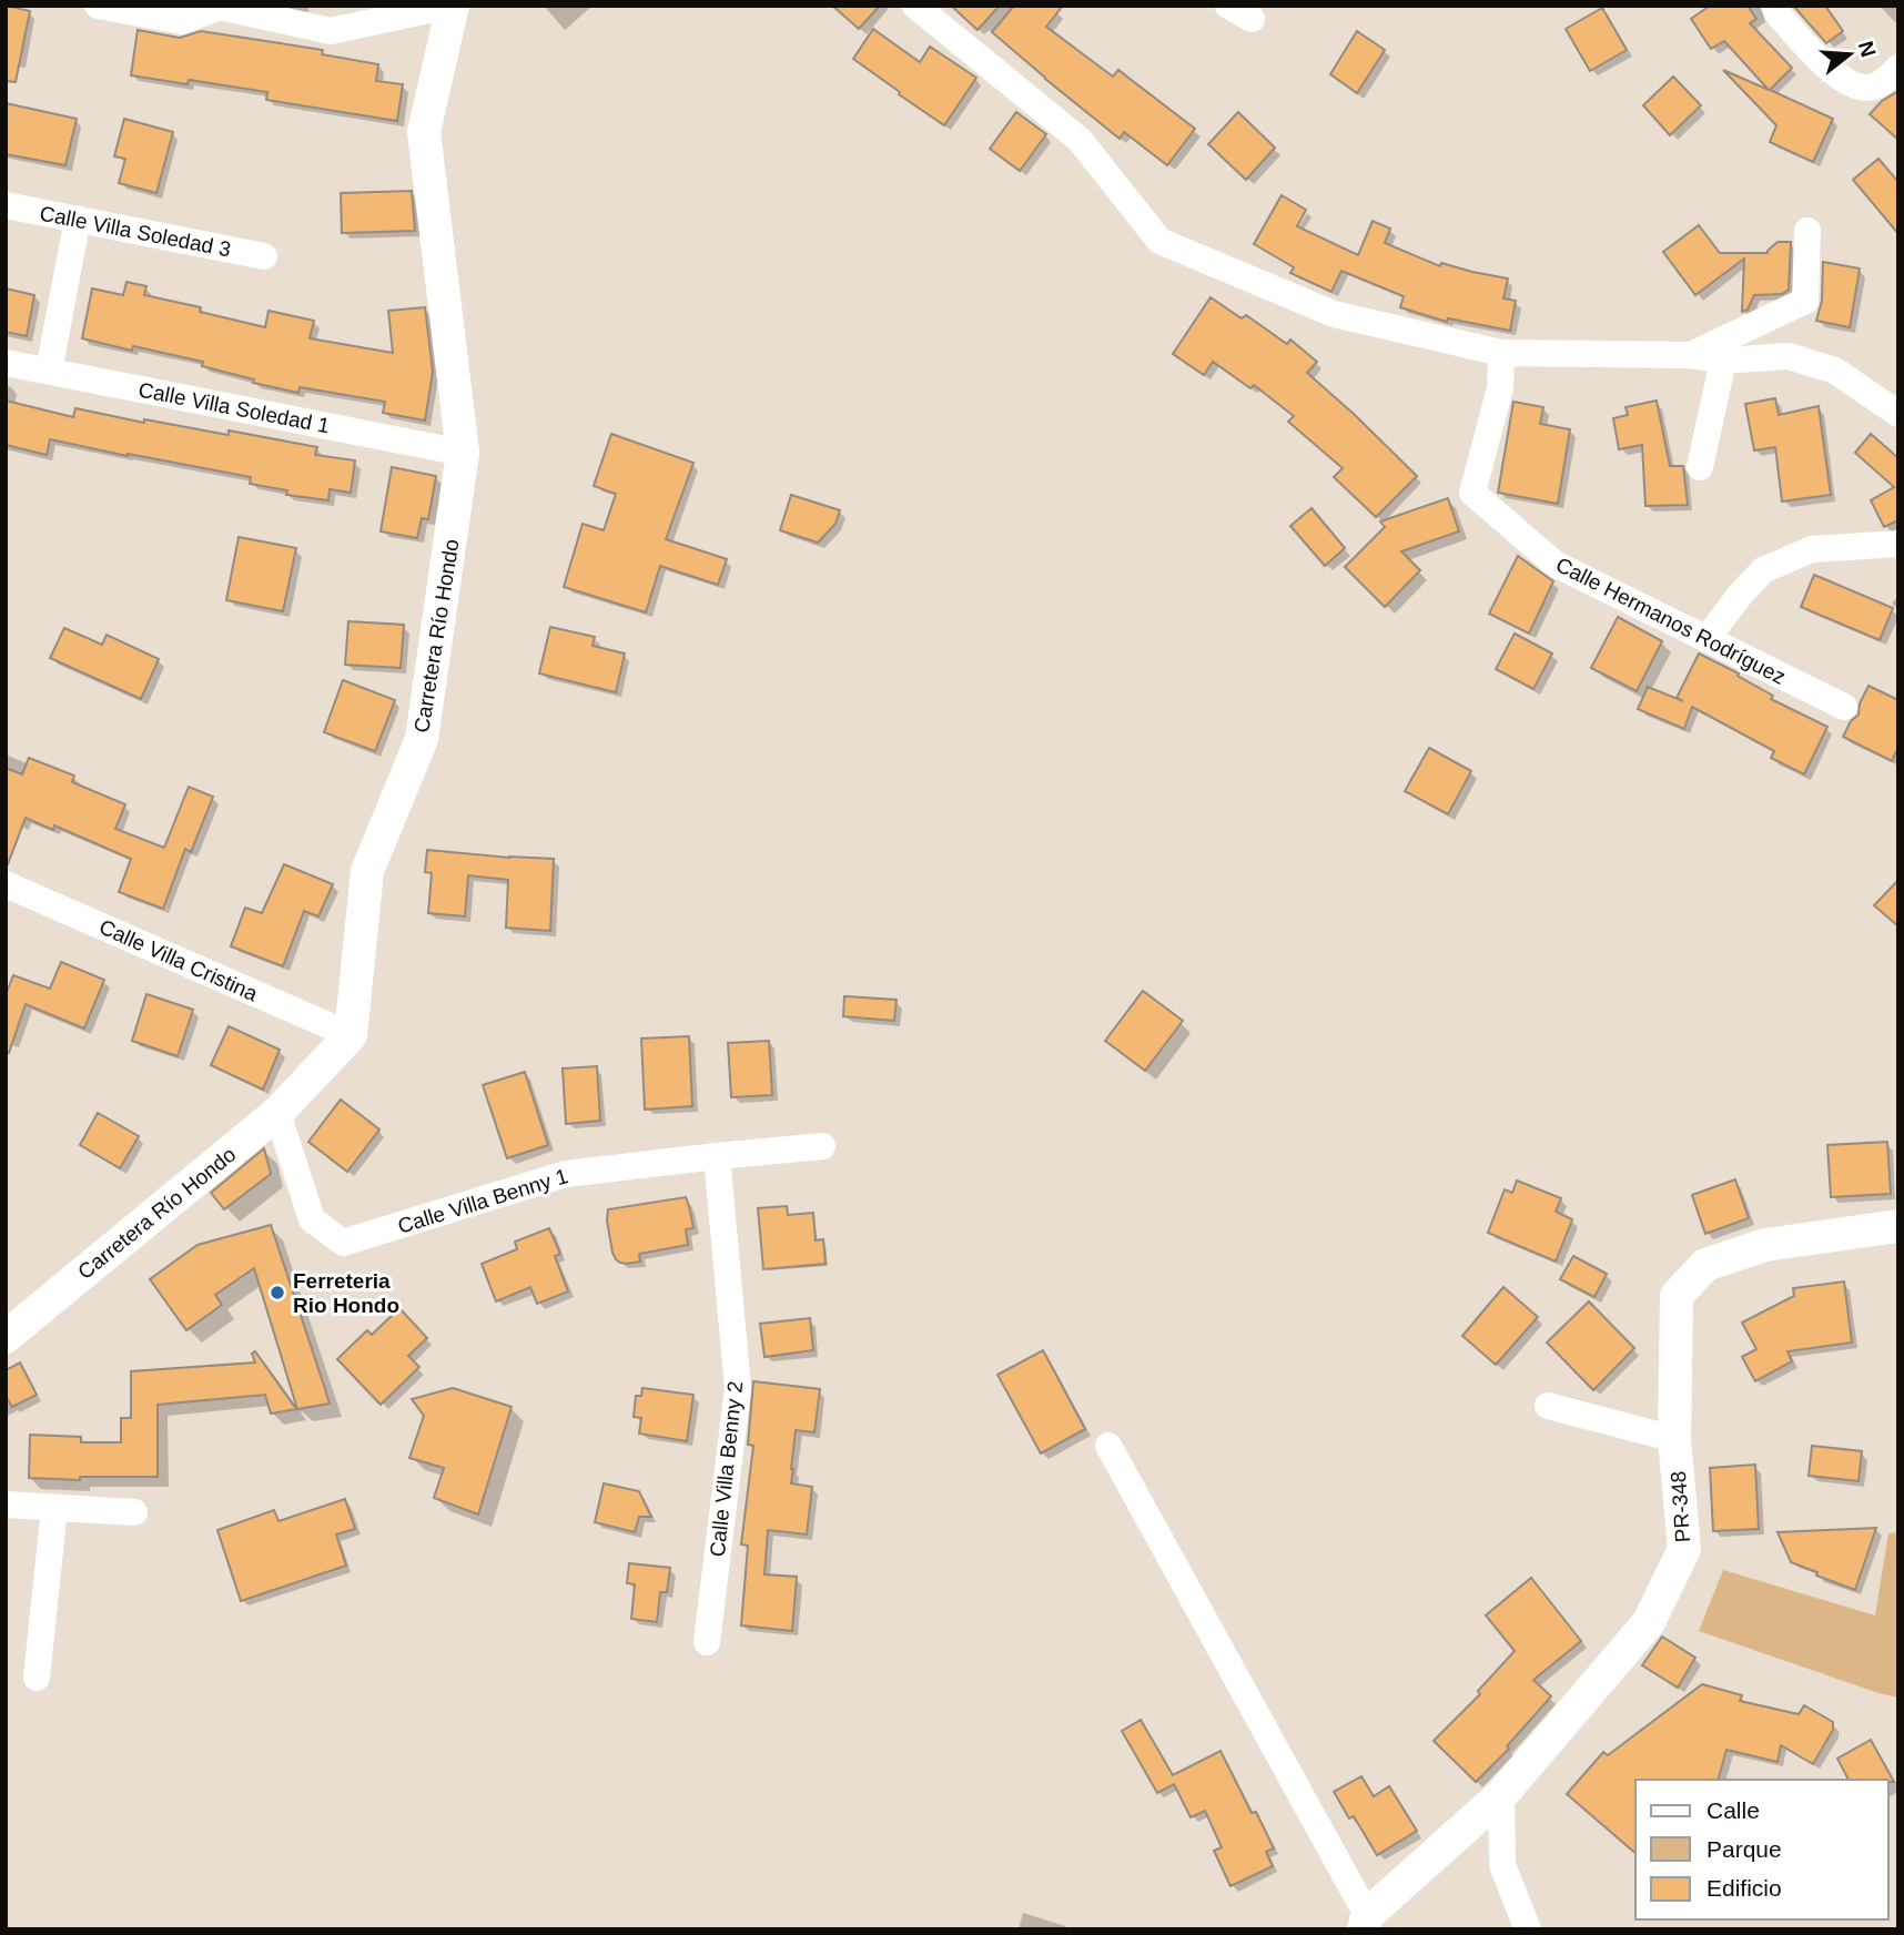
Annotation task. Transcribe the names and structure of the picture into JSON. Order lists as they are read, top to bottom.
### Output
{
  "streets": {
    "street": [
      "Calle Villa Soledad 3",
      "Calle Villa Soledad 1",
      "Calle Hermanos Rodríguez",
      "Carretera Río Hondo",
      "Calle Villa Cristina",
      "Calle Villa Benny 1",
      "Calle Villa Benny 2",
      "PR-348"
    ]
  },
  "crossings": [
    ["Calle Villa Soledad 1", "Carretera Río Hondo"],
    ["Carretera Río Hondo", "Calle Villa Cristina"],
    ["Carretera Río Hondo", "Calle Villa Benny 1"],
    ["Calle Villa Benny 1", "Calle Villa Benny 2"]
  ],
  "places": ["Ferreteria Rio Hondo"],
  "legend": ["Calle", "Parque", "Edificio"],
  "north": "right"
}
